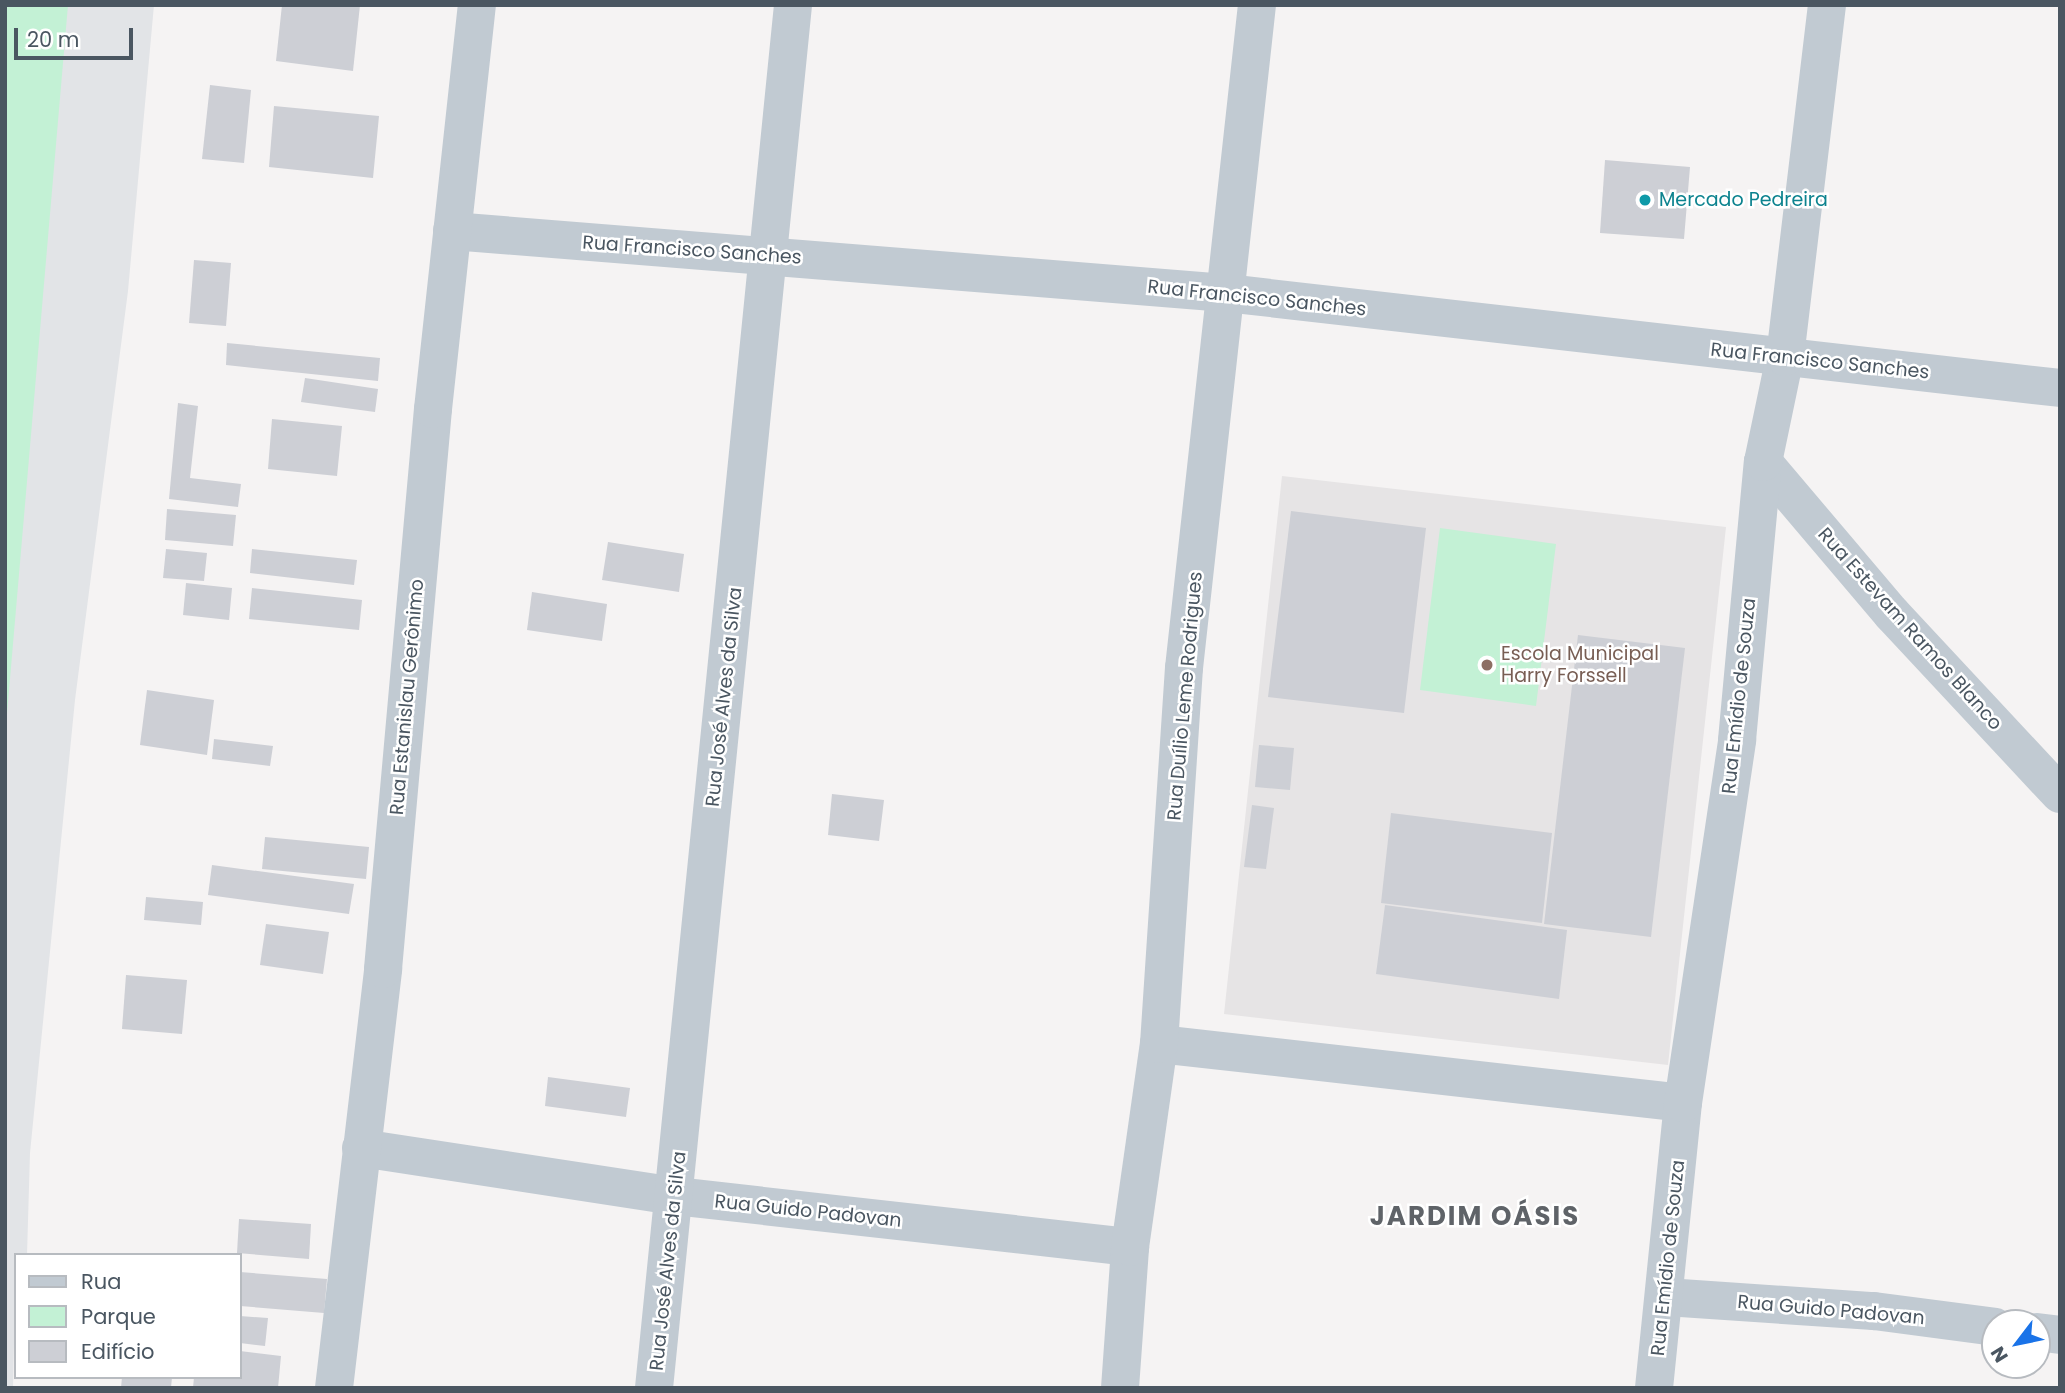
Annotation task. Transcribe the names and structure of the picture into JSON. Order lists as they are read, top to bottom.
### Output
{
  "streets": {
    "street": [
      "Rua Francisco Sanches",
      "Rua Estevam Ramos Blanco",
      "Rua Duílio Leme Rodrigues",
      "Rua Emídio de Souza",
      "Rua Estanislau Gerônimo",
      "Rua José Alves da Silva",
      "Rua Guido Padovan"
    ]
  },
  "crossings": [
    ["Rua Francisco Sanches", "Rua Duílio Leme Rodrigues"],
    ["Rua Francisco Sanches", "Rua Emídio de Souza"],
    ["Rua Francisco Sanches", "Rua Estanislau Gerônimo"],
    ["Rua Francisco Sanches", "Rua José Alves da Silva"],
    ["Rua Estevam Ramos Blanco", "Rua Emídio de Souza"],
    ["Rua Duílio Leme Rodrigues", "Rua Guido Padovan"],
    ["Rua Emídio de Souza", "Rua Guido Padovan"],
    ["Rua Estanislau Gerônimo", "Rua Guido Padovan"],
    ["Rua José Alves da Silva", "Rua Guido Padovan"]
  ],
  "districts": ["JARDIM OÁSIS"],
  "places": ["Mercado Pedreira", "Escola Municipal Harry Forssell"],
  "legend": ["Rua", "Parque", "Edifício"],
  "scale_bar": "20 m",
  "north": "bottom left"
}
